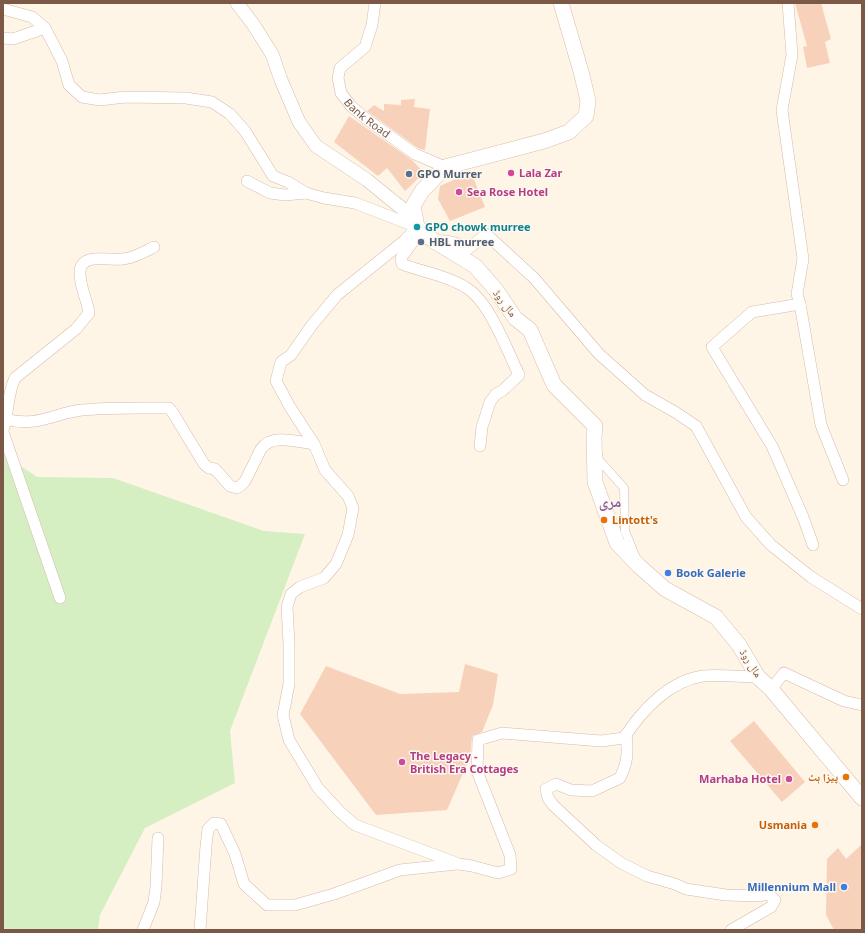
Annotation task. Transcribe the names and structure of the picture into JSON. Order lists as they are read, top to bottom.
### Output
{
  "streets": {
    "main road": ["مال روڈ"],
    "street": ["Bank Road"]
  },
  "districts": ["مری"],
  "places": [
    "Lala Zar",
    "GPO Murrer",
    "Sea Rose Hotel",
    "GPO chowk murree",
    "HBL murree",
    "Lintott's",
    "Book Galerie",
    "The Legacy - British Era Cottages",
    "پیزا ہٹ",
    "Marhaba Hotel",
    "Usmania",
    "Millennium Mall"
  ]
}
